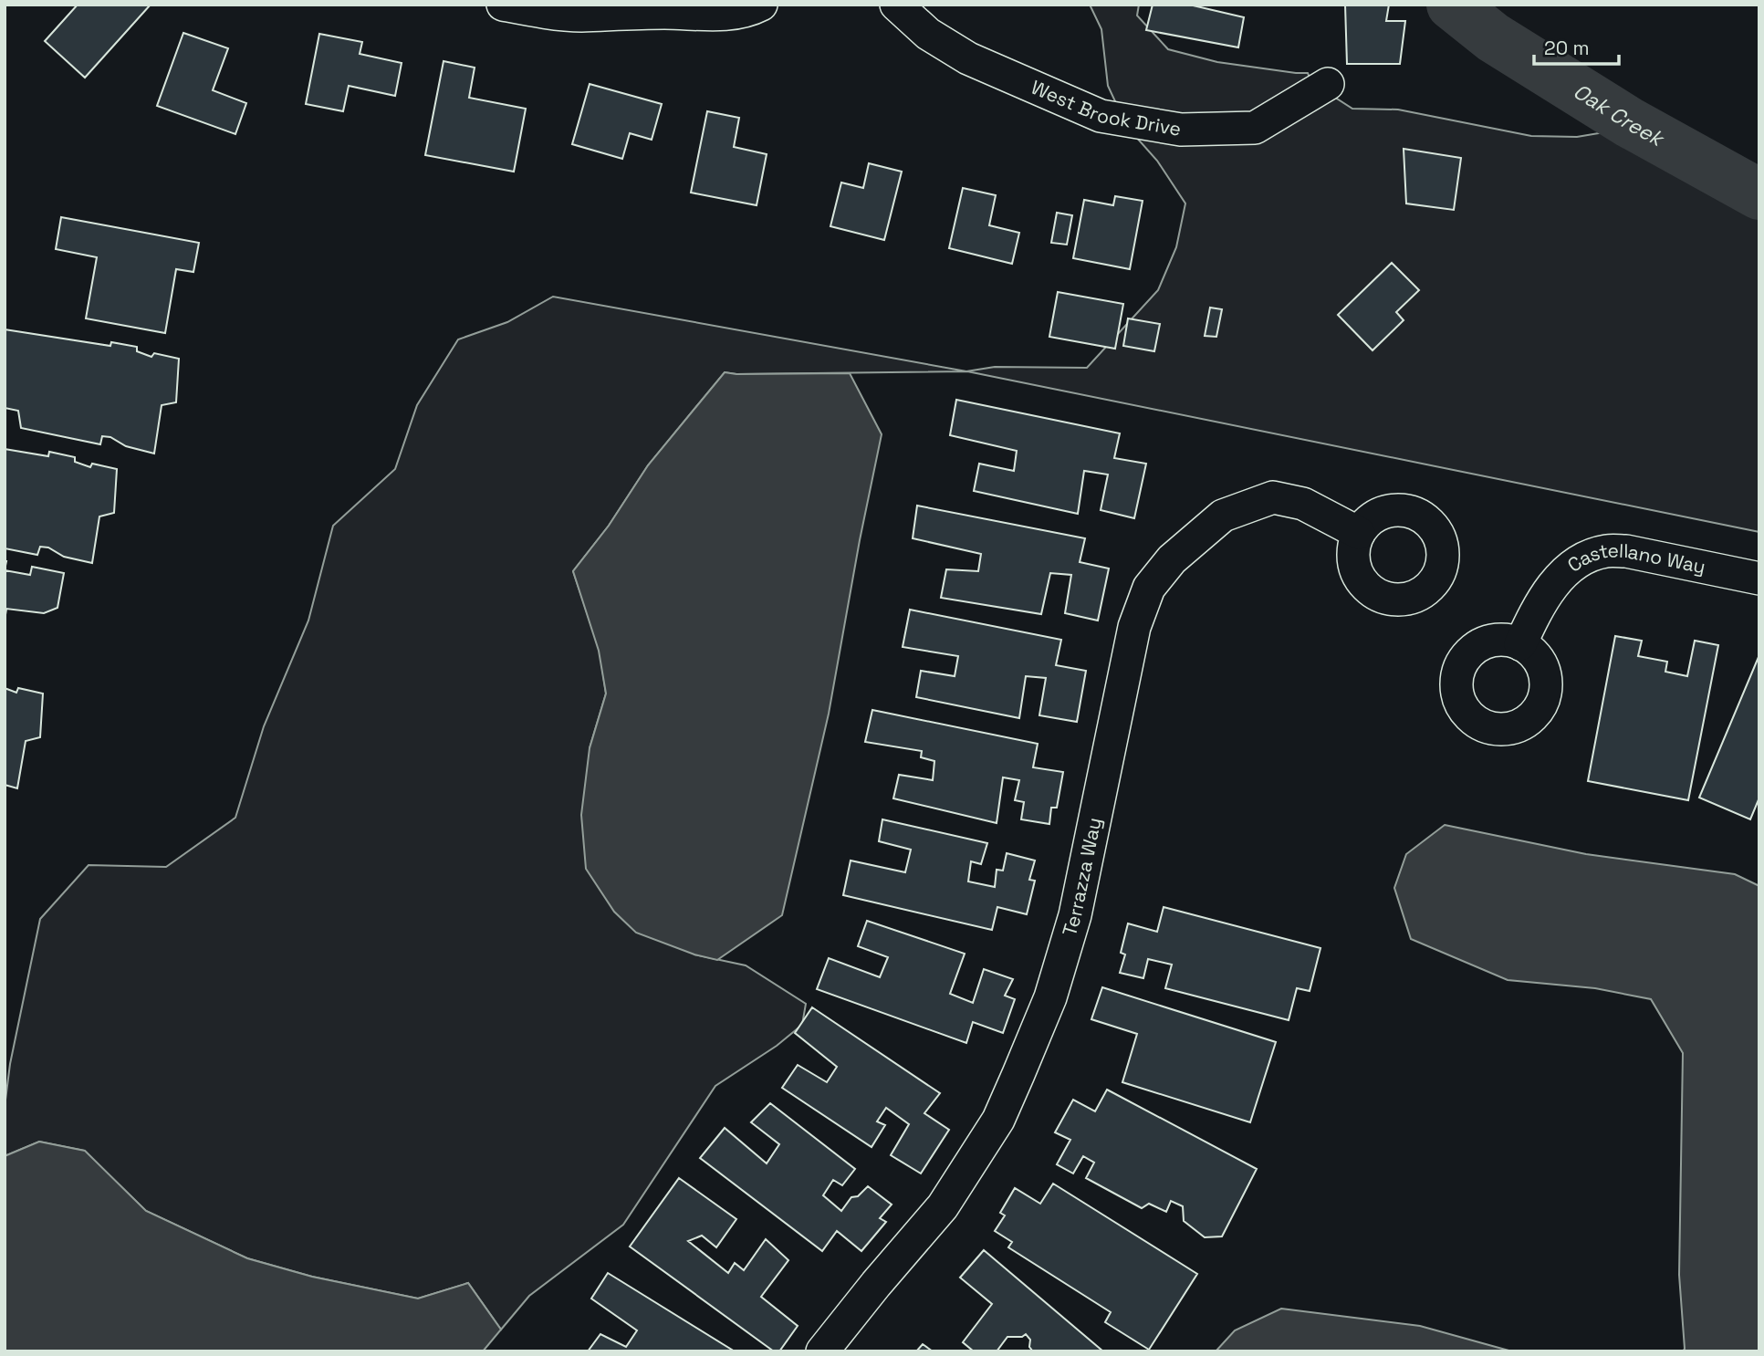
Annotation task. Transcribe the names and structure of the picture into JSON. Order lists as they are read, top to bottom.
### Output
{
  "streets": {
    "street": ["West Brook Drive", "Castellano Way", "Terrazza Way"]
  },
  "water": ["Oak Creek"],
  "scale_bar": "20 m"
}
